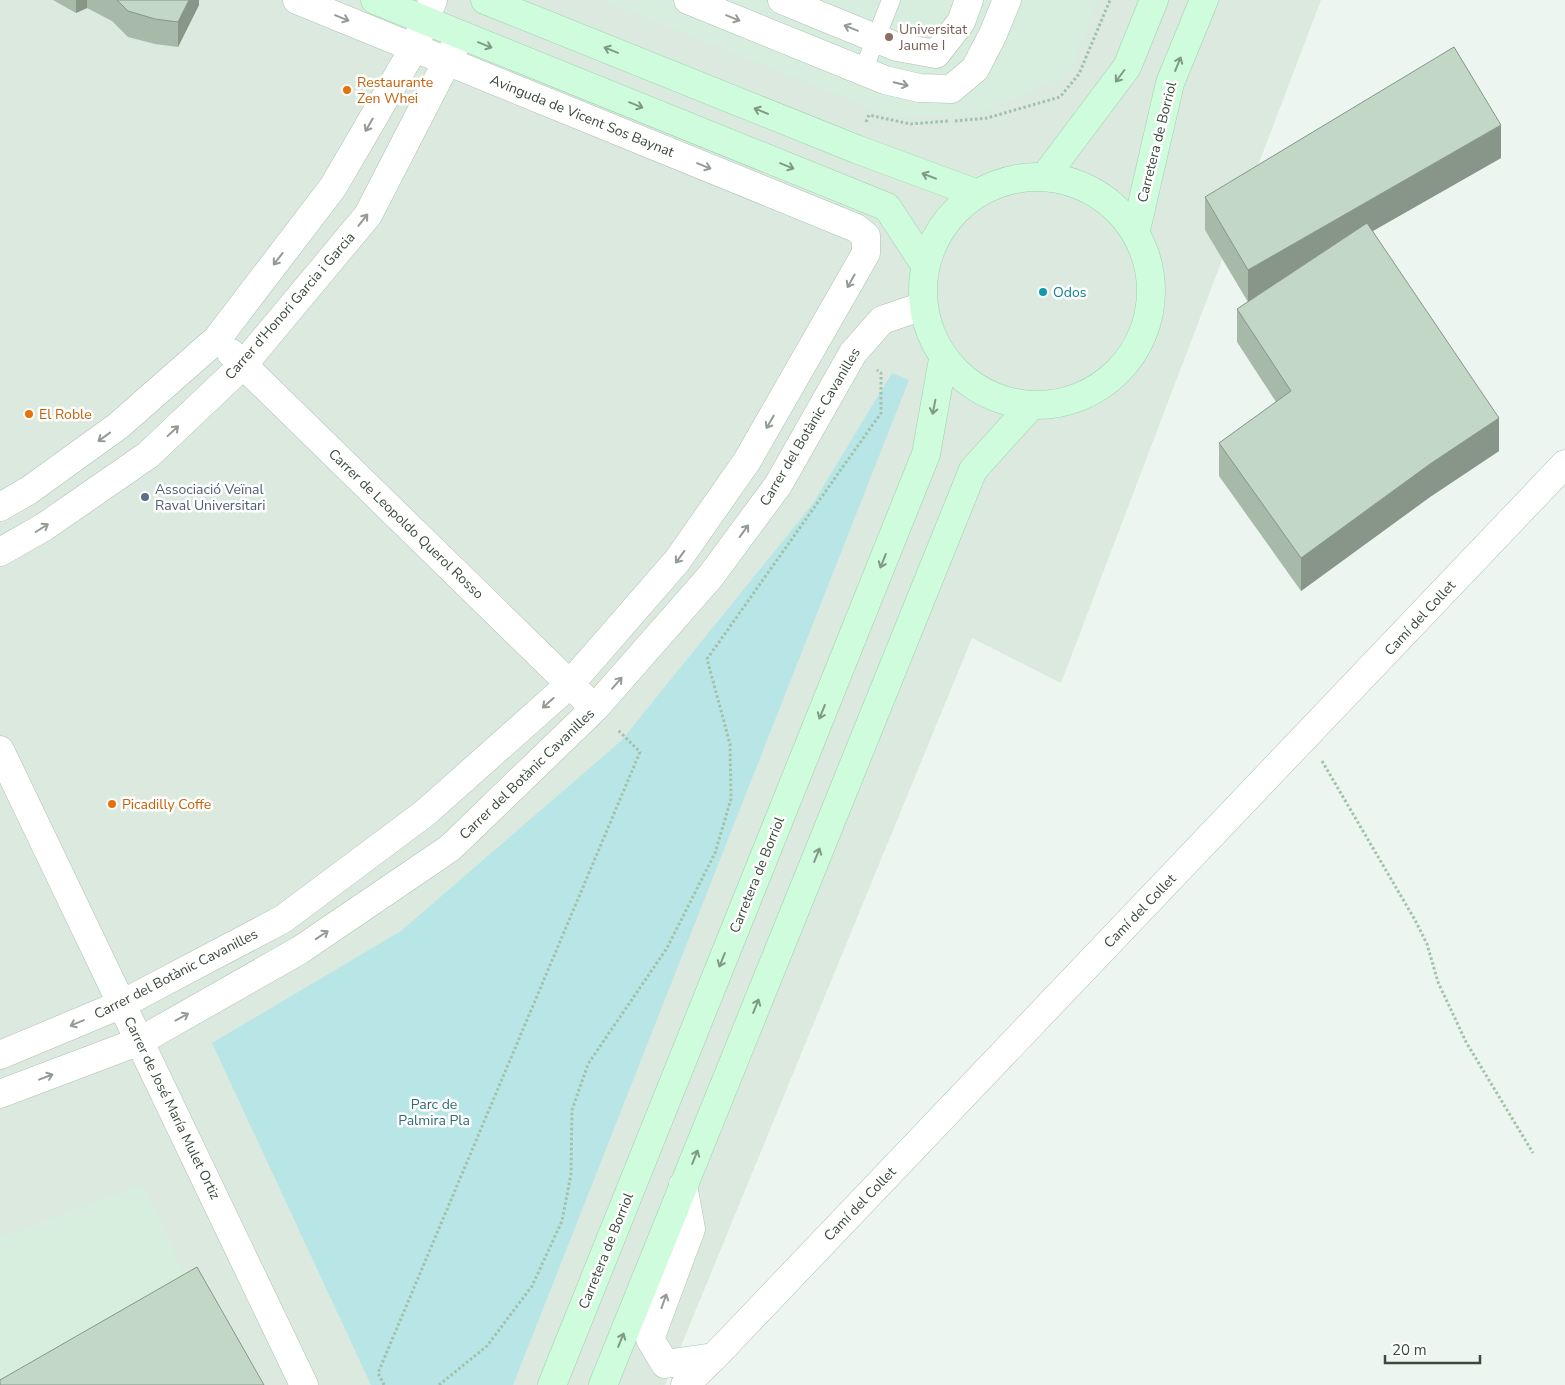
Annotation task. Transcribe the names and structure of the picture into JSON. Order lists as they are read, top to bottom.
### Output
{
  "streets": {
    "main road": ["Carretera de Borriol"],
    "street": [
      "Avinguda de Vicent Sos Baynat",
      "Carrer d'Honori Garcia i Garcia",
      "Carrer del Botànic Cavanilles",
      "Carrer de Leopoldo Querol Rosso",
      "Camí del Collet",
      "Carrer de José María Mulet Ortiz"
    ]
  },
  "crossings": [
    ["Avinguda de Vicent Sos Baynat", "Carrer d'Honori Garcia i Garcia"],
    ["Avinguda de Vicent Sos Baynat", "Carrer del Botànic Cavanilles"],
    ["Carrer d'Honori Garcia i Garcia", "Carrer de Leopoldo Querol Rosso"],
    ["Carrer del Botànic Cavanilles", "Carrer de Leopoldo Querol Rosso"],
    ["Carrer del Botànic Cavanilles", "Carrer de José María Mulet Ortiz"]
  ],
  "parks": ["Parc de Palmira Pla"],
  "places": [
    "Universitat Jaume I",
    "Restaurante Zen Whei",
    "Odos",
    "El Roble",
    "Associació Veïnal Raval Universitari",
    "Picadilly Coffe"
  ],
  "scale_bar": "20 m"
}
